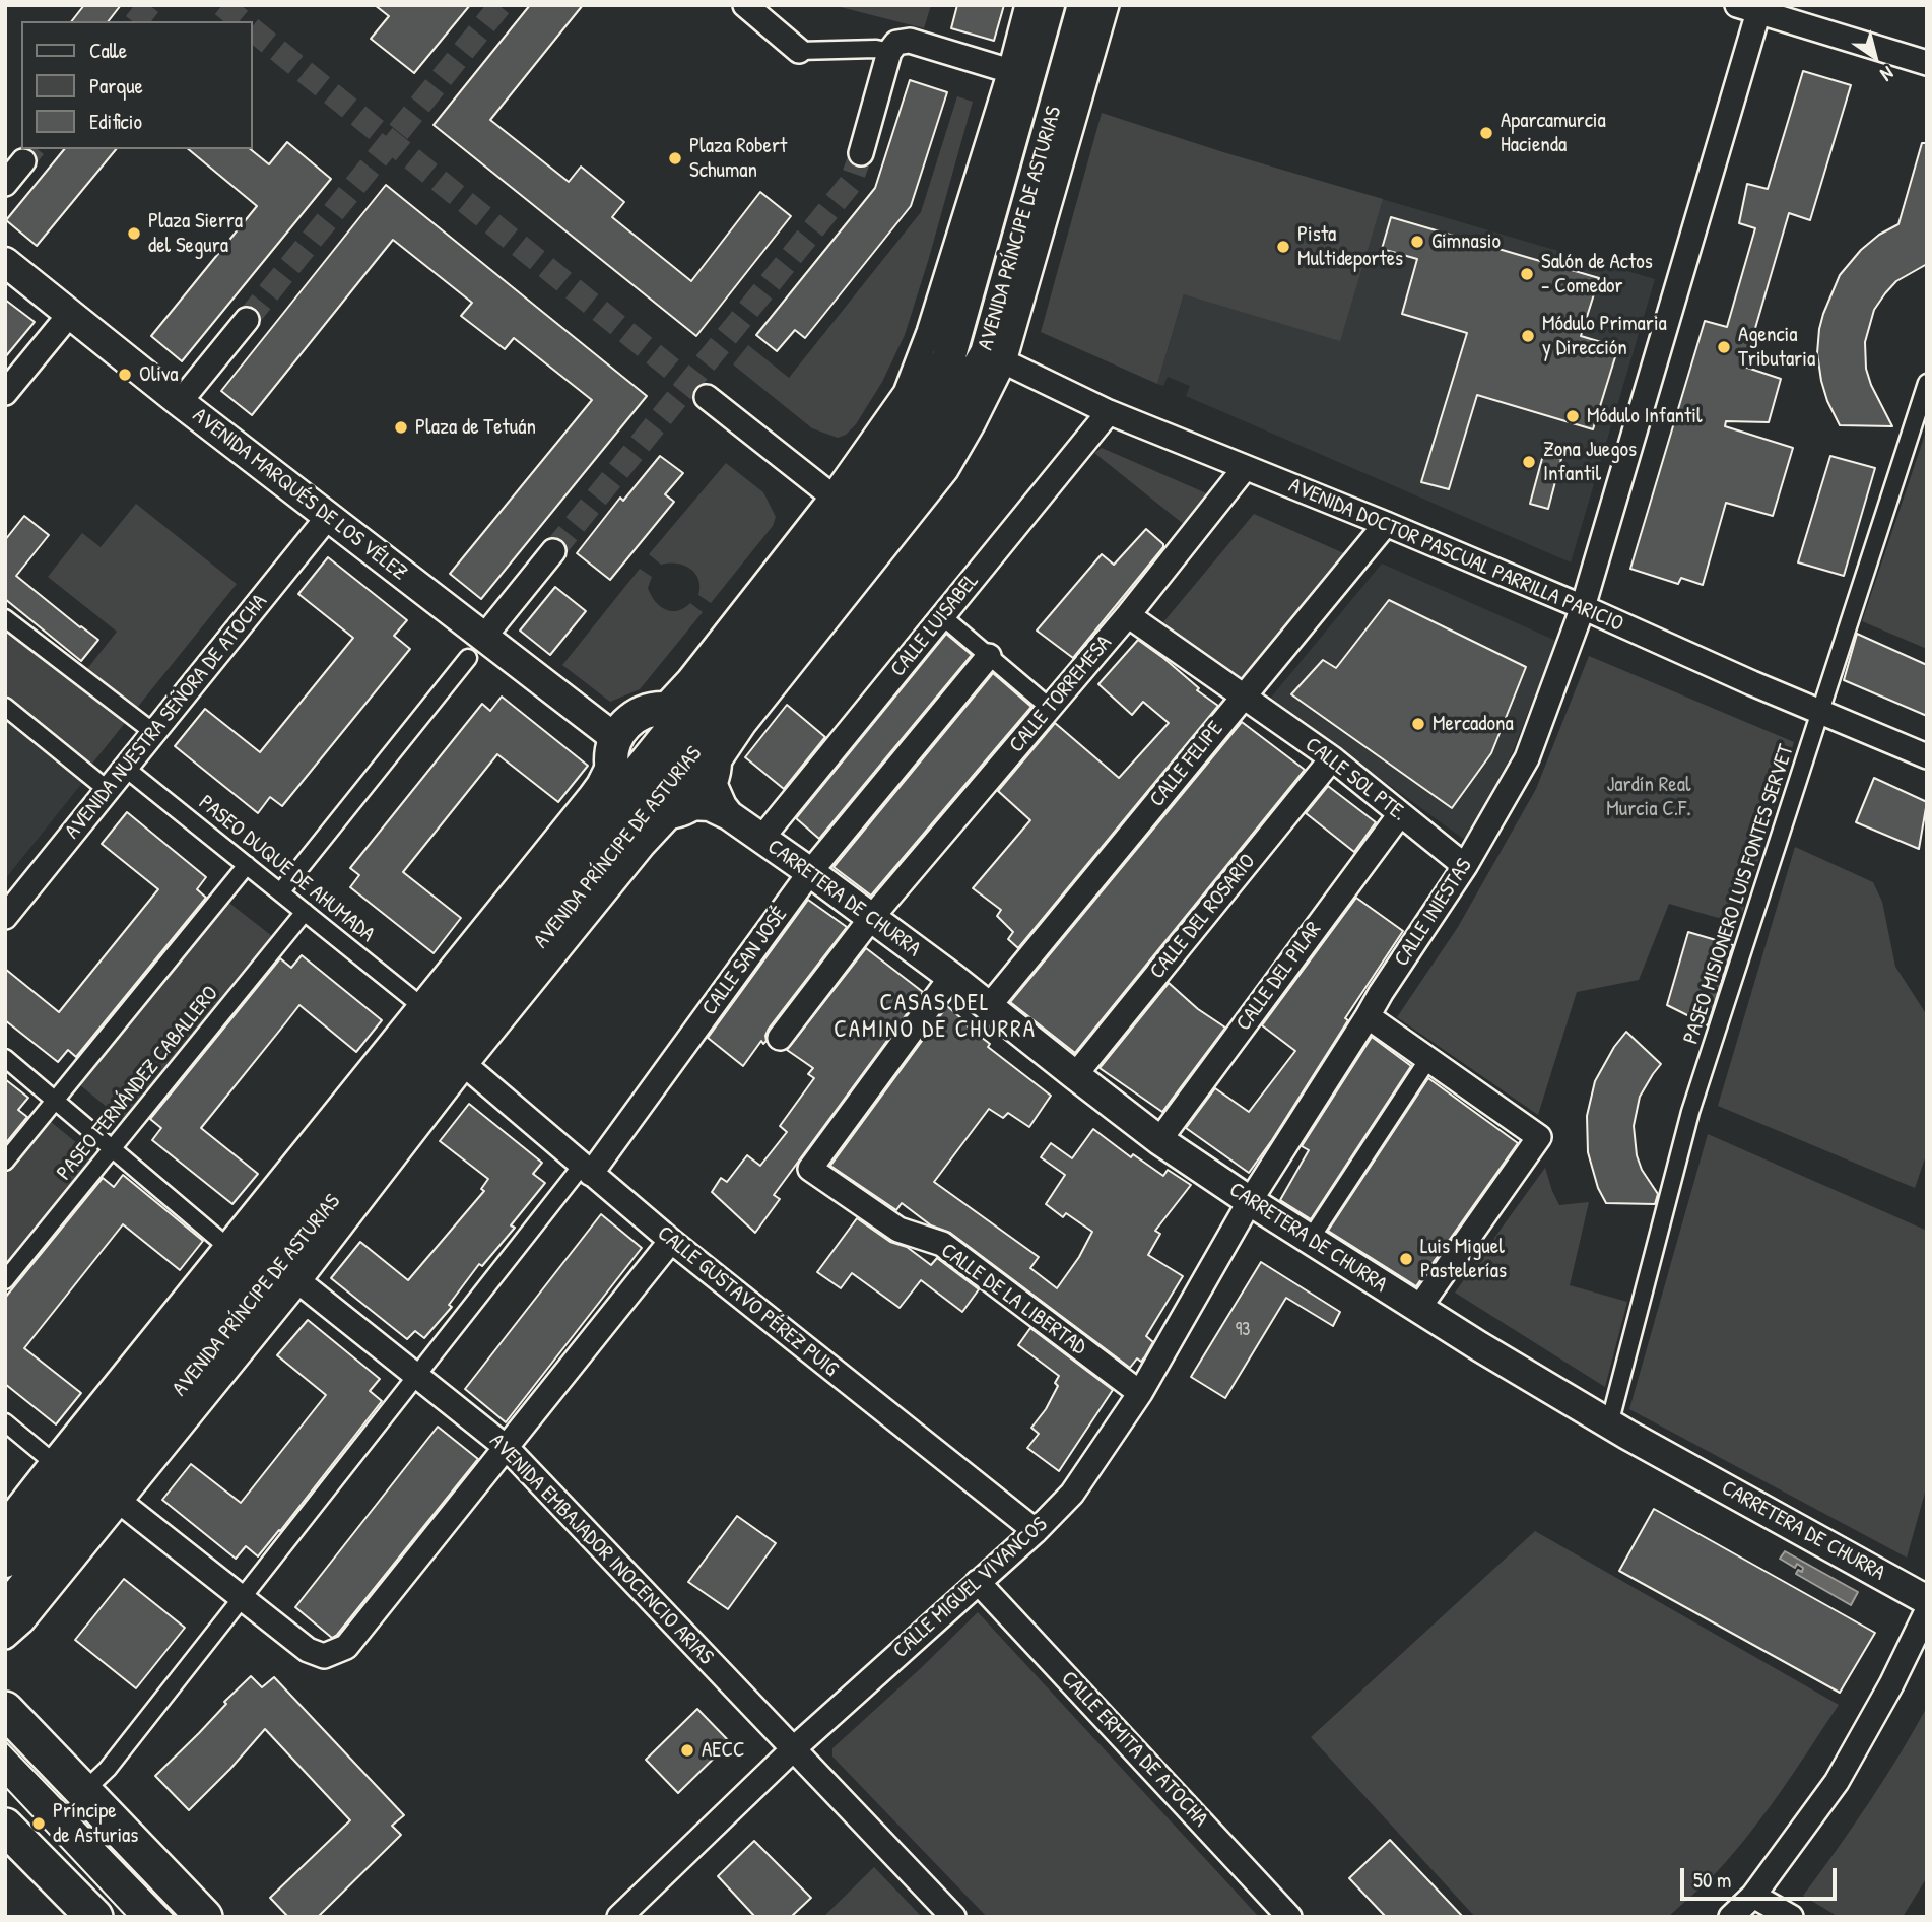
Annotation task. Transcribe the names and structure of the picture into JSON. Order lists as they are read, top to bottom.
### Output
{
  "streets": {
    "main road": ["AVENIDA PRÍNCIPE DE ASTURIAS"],
    "street": [
      "AVENIDA MARQUÉS DE LOS VÉLEZ",
      "AVENIDA DOCTOR PASCUAL PARRILLA PARICIO",
      "CALLE LUISABEL",
      "CALLE TORREMESA",
      "AVENIDA NUESTRA SEÑORA DE ATOCHA",
      "CALLE FELIPE",
      "CALLE SOL PTE.",
      "PASEO DUQUE DE AHUMADA",
      "PASEO MISIONERO LUIS FONTES SERVET",
      "CARRETERA DE CHURRA",
      "CALLE INIESTAS",
      "CALLE DEL ROSARIO",
      "CALLE SAN JOSÉ",
      "CALLE DEL PILAR",
      "PASEO FERNÁNDEZ CABALLERO",
      "CALLE DE LA LIBERTAD",
      "CALLE GUSTAVO PÉREZ PUIG",
      "AVENIDA EMBAJADOR INOCENCIO ARIAS",
      "CALLE MIGUEL VIVANCOS",
      "CALLE ERMITA DE ATOCHA"
    ]
  },
  "crossings": [
    ["AVENIDA PRÍNCIPE DE ASTURIAS", "AVENIDA DOCTOR PASCUAL PARRILLA PARICIO"],
    ["AVENIDA MARQUÉS DE LOS VÉLEZ", "AVENIDA NUESTRA SEÑORA DE ATOCHA"],
    ["AVENIDA DOCTOR PASCUAL PARRILLA PARICIO", "CALLE LUISABEL"],
    ["AVENIDA DOCTOR PASCUAL PARRILLA PARICIO", "CALLE TORREMESA"],
    ["AVENIDA DOCTOR PASCUAL PARRILLA PARICIO", "CALLE FELIPE"],
    ["AVENIDA DOCTOR PASCUAL PARRILLA PARICIO", "PASEO MISIONERO LUIS FONTES SERVET"],
    ["AVENIDA DOCTOR PASCUAL PARRILLA PARICIO", "CALLE INIESTAS"],
    ["CALLE LUISABEL", "CARRETERA DE CHURRA"],
    ["CALLE TORREMESA", "CALLE SOL PTE."],
    ["CALLE TORREMESA", "CARRETERA DE CHURRA"],
    ["AVENIDA NUESTRA SEÑORA DE ATOCHA", "PASEO DUQUE DE AHUMADA"],
    ["CALLE FELIPE", "CALLE SOL PTE."],
    ["CALLE FELIPE", "CARRETERA DE CHURRA"],
    ["CALLE SOL PTE.", "CALLE INIESTAS"],
    ["CALLE SOL PTE.", "CALLE DEL ROSARIO"],
    ["CALLE SOL PTE.", "CALLE DEL PILAR"],
    ["PASEO DUQUE DE AHUMADA", "PASEO FERNÁNDEZ CABALLERO"],
    ["PASEO MISIONERO LUIS FONTES SERVET", "CARRETERA DE CHURRA"],
    ["CARRETERA DE CHURRA", "CALLE INIESTAS"],
    ["CARRETERA DE CHURRA", "CALLE DEL ROSARIO"],
    ["CARRETERA DE CHURRA", "CALLE SAN JOSÉ"],
    ["CARRETERA DE CHURRA", "CALLE DEL PILAR"],
    ["CARRETERA DE CHURRA", "CALLE DE LA LIBERTAD"],
    ["CARRETERA DE CHURRA", "CALLE MIGUEL VIVANCOS"],
    ["CALLE INIESTAS", "CALLE MIGUEL VIVANCOS"],
    ["CALLE SAN JOSÉ", "CALLE GUSTAVO PÉREZ PUIG"],
    ["CALLE DE LA LIBERTAD", "CALLE MIGUEL VIVANCOS"],
    ["CALLE GUSTAVO PÉREZ PUIG", "CALLE MIGUEL VIVANCOS"],
    ["AVENIDA EMBAJADOR INOCENCIO ARIAS", "CALLE MIGUEL VIVANCOS"],
    ["CALLE MIGUEL VIVANCOS", "CALLE ERMITA DE ATOCHA"]
  ],
  "districts": ["CASAS DEL CAMINO DE CHURRA"],
  "parks": ["Jardín Real Murcia C.F."],
  "places": [
    "Aparcamurcia Hacienda",
    "Plaza Robert Schuman",
    "Plaza Sierra del Segura",
    "Gimnasio",
    "Pista Multideportes",
    "Salón de Actos - Comedor",
    "Módulo Primaria y Dirección",
    "Agencia Tributaria",
    "Oliva",
    "Módulo Infantil",
    "Plaza de Tetuán",
    "Zona Juegos Infantil",
    "Mercadona",
    "Luis Miguel Pastelerías",
    "AECC",
    "Príncipe de Asturias"
  ],
  "house_numbers": ["93"],
  "legend": ["Calle", "Parque", "Edificio"],
  "scale_bar": "50 m",
  "north": "bottom right"
}
